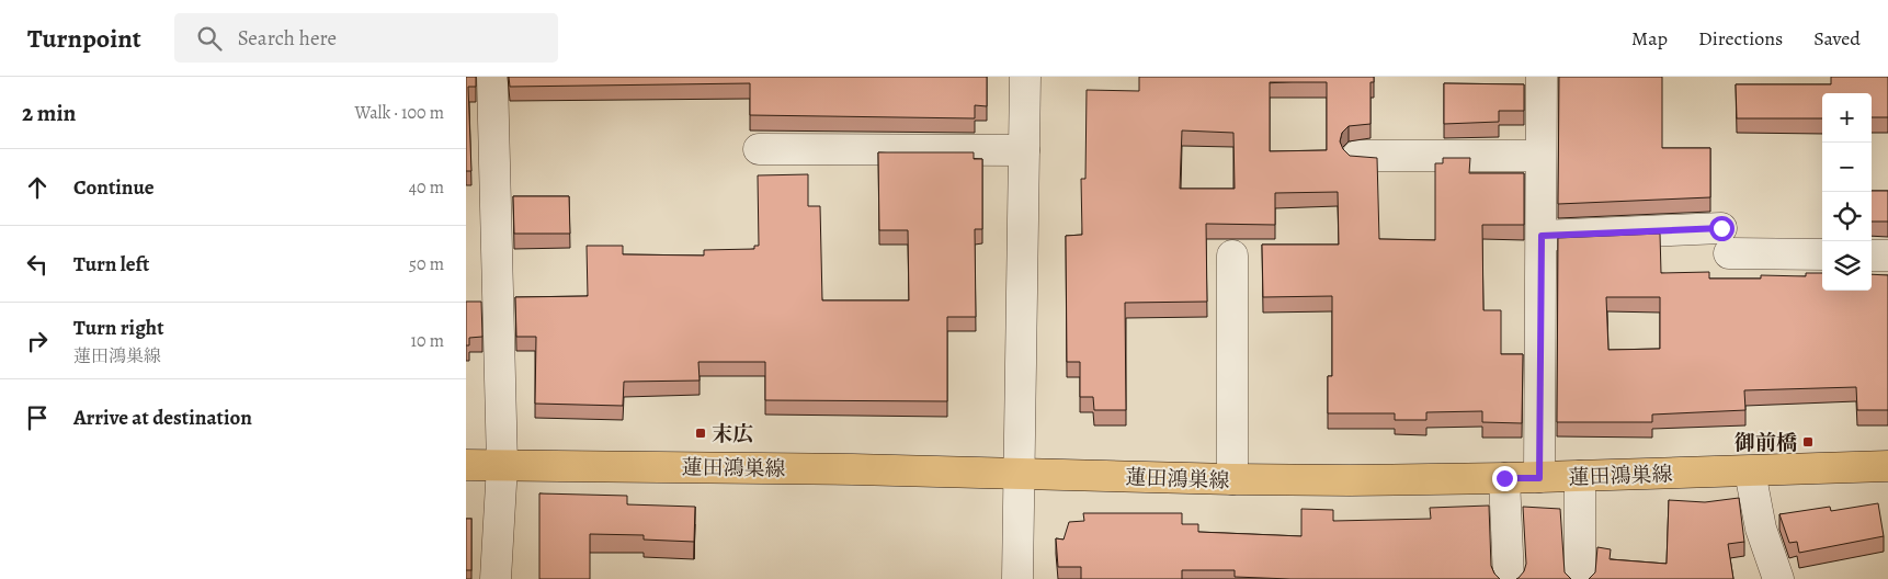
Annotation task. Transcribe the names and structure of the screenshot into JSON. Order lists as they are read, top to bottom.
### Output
{
  "streets": {
    "main road": ["蓮田鴻巣線"]
  },
  "places": {
    "transit": ["末広", "御前橋"]
  },
  "page": {
    "header": "Turnpoint",
    "search": "Search here",
    "nav": ["Map", "Directions", "Saved"],
    "heading": ["2 min", "Walk · 100 m"],
    "map_buttons": ["+", "−"],
    "list": [
      ["Continue", "40 m"],
      ["Turn left", "50 m"],
      ["Turn right", "蓮田鴻巣線", "10 m"],
      "Arrive at destination"
    ]
  }
}
